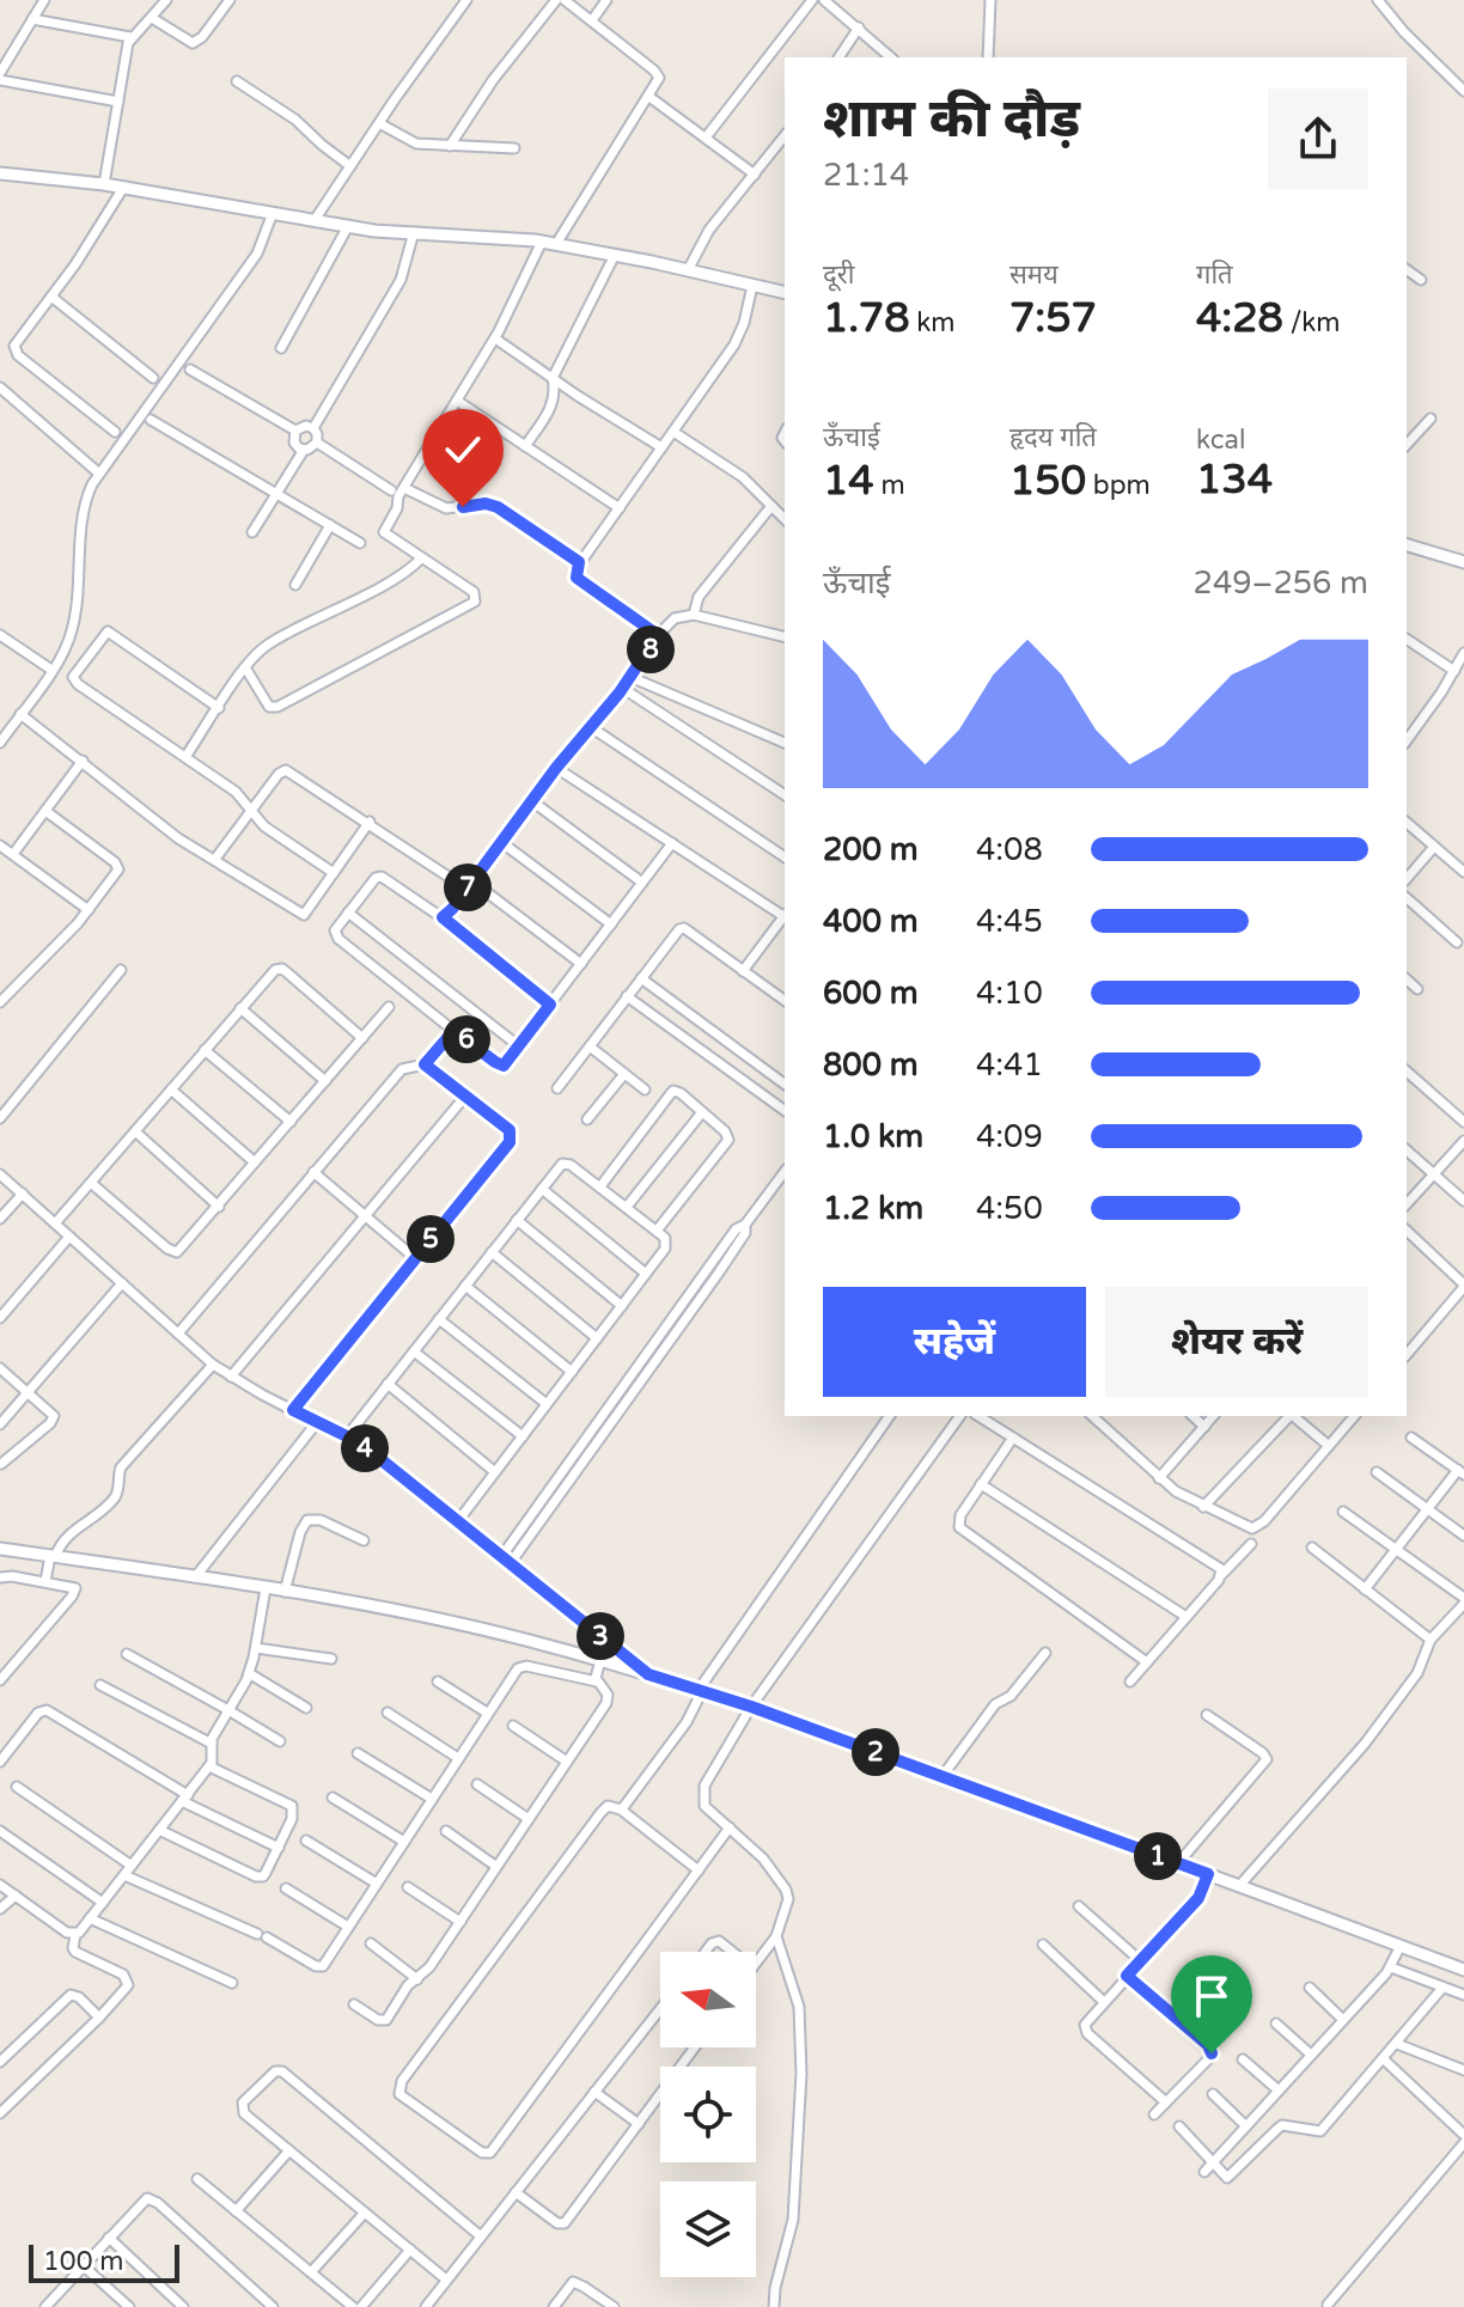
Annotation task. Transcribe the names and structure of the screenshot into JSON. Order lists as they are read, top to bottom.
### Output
{
  "scale_bar": "100 m",
  "north": "left",
  "page": {
    "heading": ["शाम की दौड़", "21:14"],
    "stats": [
      ["दूरी", "1.78 km"],
      ["समय", "7:57"],
      ["गति", "4:28 /km"],
      ["ऊँचाई", "14 m"],
      ["हृदय गति", "150 bpm"],
      ["kcal", "134"]
    ],
    "chart": ["ऊँचाई", "249–256 m"],
    "pins": [
      "8",
      "7",
      "6",
      "5",
      "4",
      "3",
      "2",
      "1"
    ],
    "list": [
      {
        "name": "200 m",
        "note": "4:08"
      },
      {
        "name": "400 m",
        "note": "4:45"
      },
      {
        "name": "600 m",
        "note": "4:10"
      },
      {
        "name": "800 m",
        "note": "4:41"
      },
      {
        "name": "1.0 km",
        "note": "4:09"
      },
      {
        "name": "1.2 km",
        "note": "4:50"
      }
    ],
    "buttons": ["सहेजें", "शेयर करें"],
    "scale": "100 m"
  }
}
